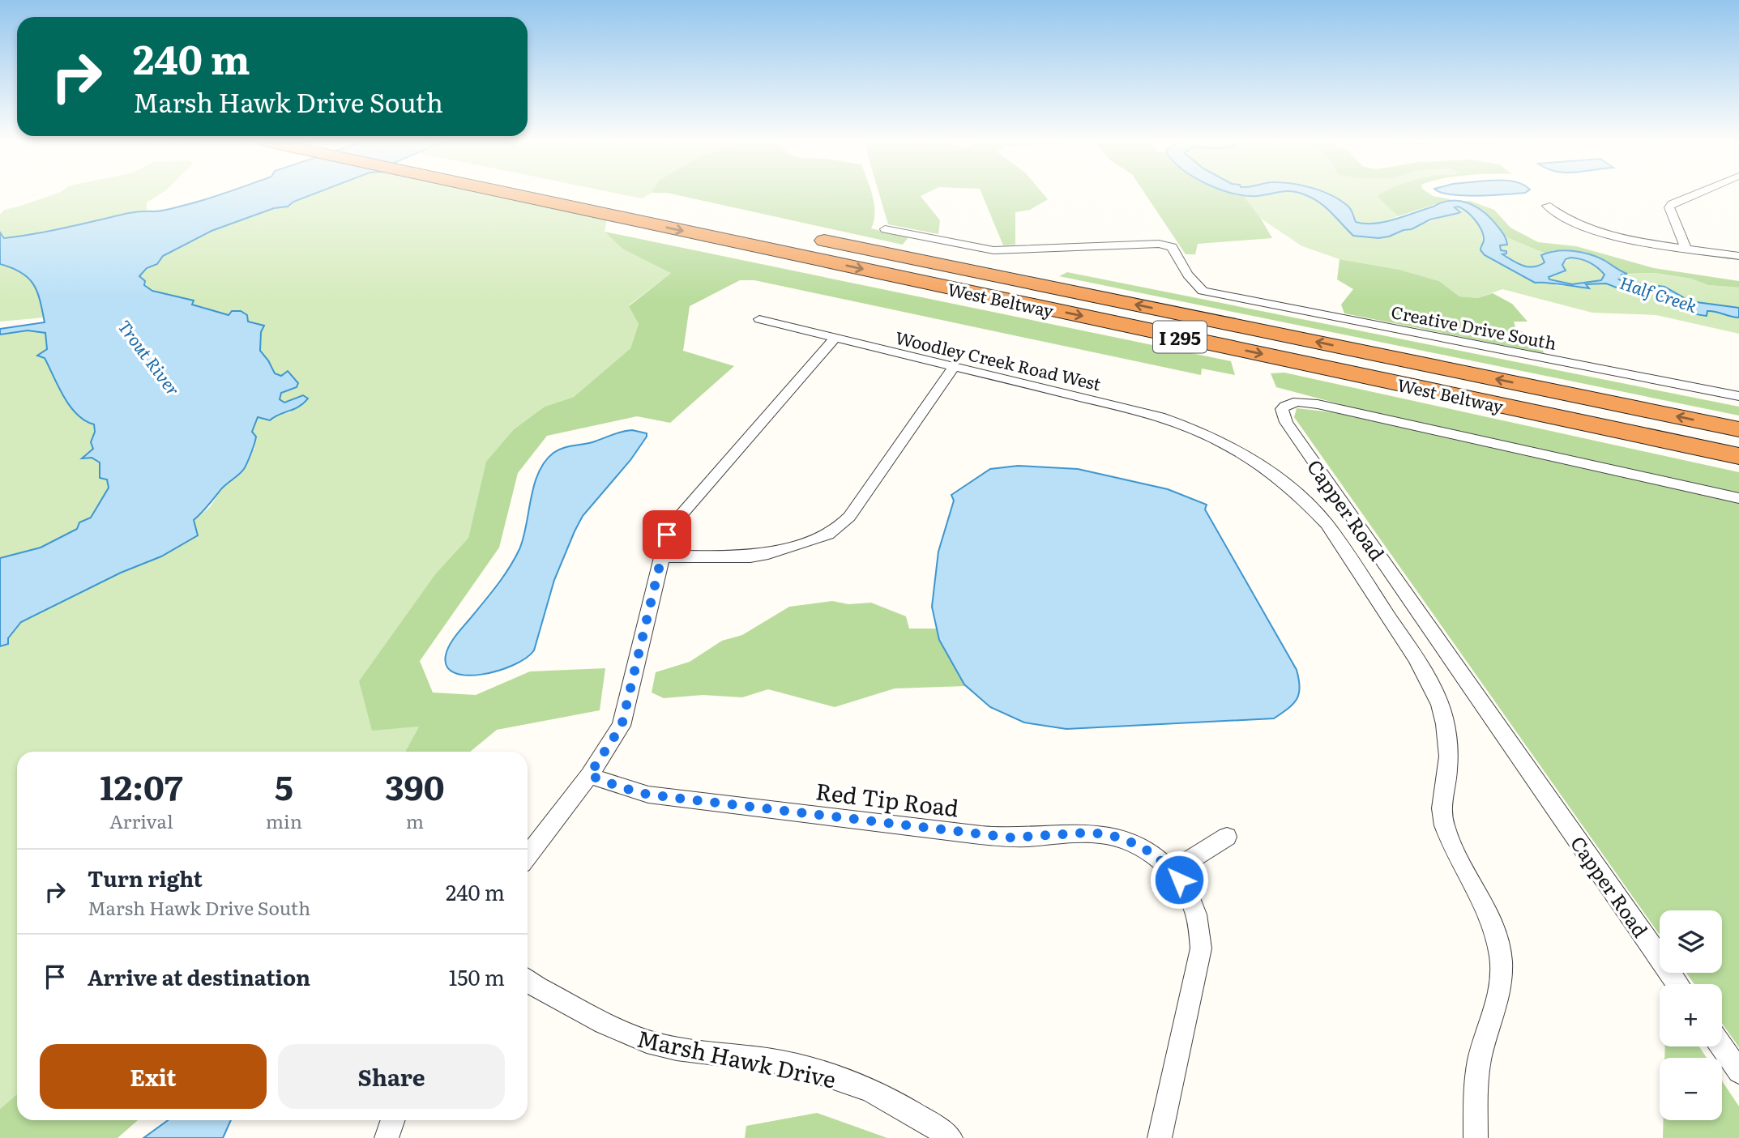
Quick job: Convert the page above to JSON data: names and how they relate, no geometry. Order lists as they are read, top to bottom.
{
  "streets": {
    "highway": ["West Beltway", "I 295"],
    "street": [
      "Creative Drive South",
      "Woodley Creek Road West",
      "Capper Road",
      "Red Tip Road",
      "Marsh Hawk Drive"
    ]
  },
  "water": ["Half Creek", "Trout River"],
  "page": {
    "turn": ["240 m", "Marsh Hawk Drive South"],
    "eta": [
      "12:07",
      "Arrival",
      "5",
      "min",
      "390",
      "m"
    ],
    "list": [
      {
        "name": "Turn right",
        "note": "Marsh Hawk Drive South",
        "value": "240 m"
      },
      {
        "name": "Arrive at destination",
        "value": "150 m"
      }
    ],
    "map_buttons": ["+", "−"],
    "buttons": ["Exit", "Share"]
  }
}
